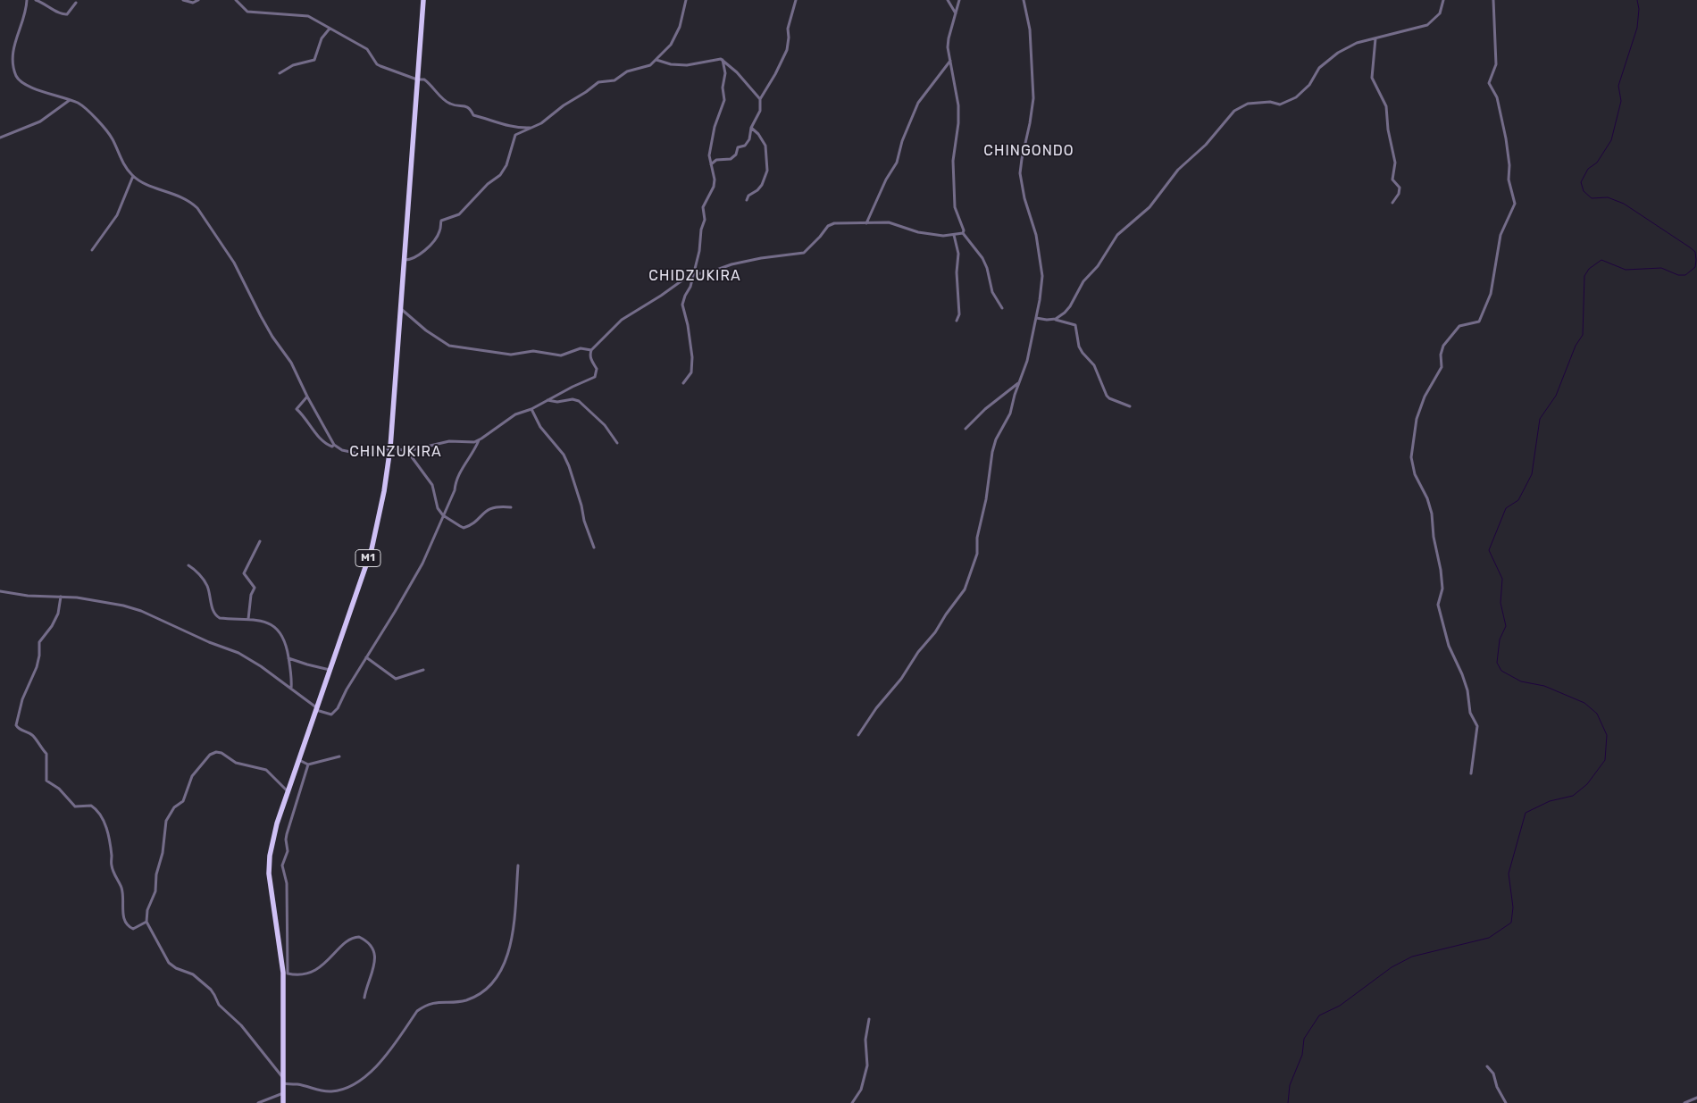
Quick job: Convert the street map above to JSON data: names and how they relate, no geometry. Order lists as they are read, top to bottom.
{
  "streets": {
    "highway": ["M1"]
  },
  "districts": ["CHINGONDO", "CHIDZUKIRA", "CHINZUKIRA"]
}
